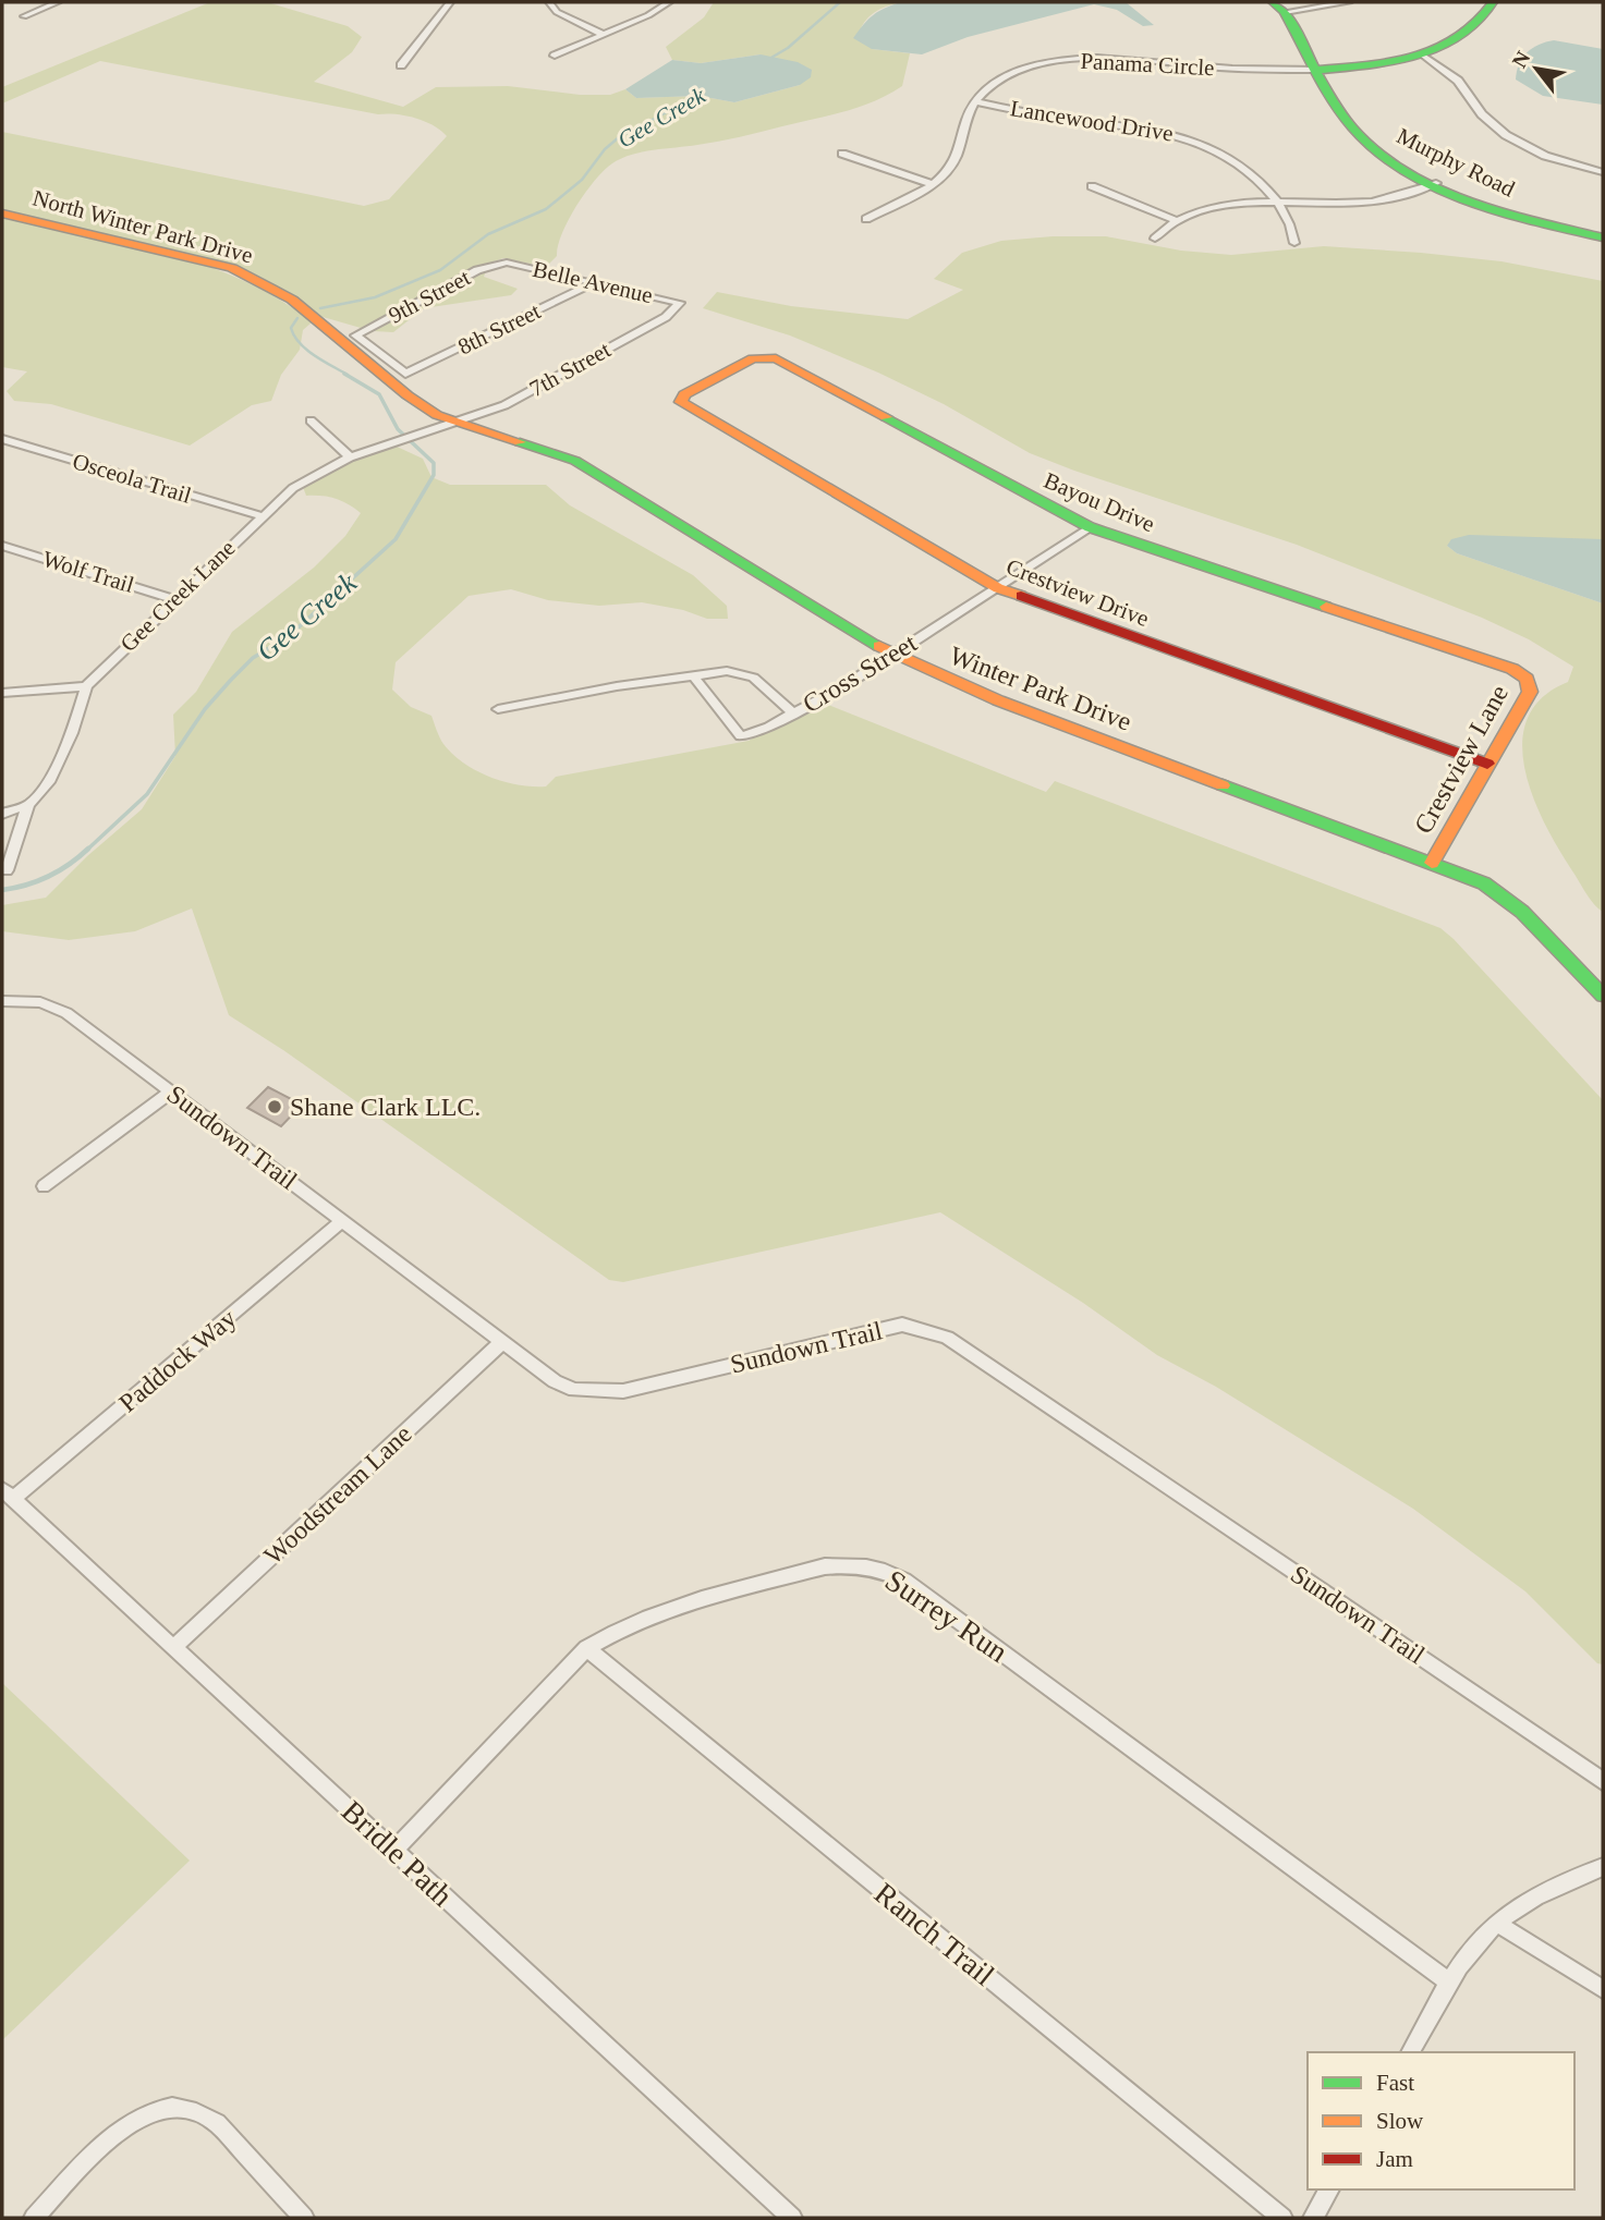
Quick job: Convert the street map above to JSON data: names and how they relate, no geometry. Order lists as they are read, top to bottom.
{
  "streets": {
    "street": [
      "Panama Circle",
      "Lancewood Drive",
      "Murphy Road",
      "North Winter Park Drive",
      "Belle Avenue",
      "9th Street",
      "8th Street",
      "7th Street",
      "Osceola Trail",
      "Bayou Drive",
      "Wolf Trail",
      "Crestview Drive",
      "Gee Creek Lane",
      "Cross Street",
      "Winter Park Drive",
      "Crestview Lane",
      "Sundown Trail",
      "Paddock Way",
      "Woodstream Lane",
      "Surrey Run",
      "Bridle Path",
      "Ranch Trail"
    ]
  },
  "crossings": [
    ["Panama Circle", "Lancewood Drive"],
    ["Panama Circle", "Murphy Road"],
    ["North Winter Park Drive", "7th Street"],
    ["North Winter Park Drive", "Gee Creek Lane"],
    ["North Winter Park Drive", "Winter Park Drive"],
    ["Belle Avenue", "9th Street"],
    ["Belle Avenue", "8th Street"],
    ["Belle Avenue", "7th Street"],
    ["9th Street", "8th Street"],
    ["7th Street", "Gee Creek Lane"],
    ["7th Street", "Winter Park Drive"],
    ["Osceola Trail", "Gee Creek Lane"],
    ["Bayou Drive", "Crestview Drive"],
    ["Bayou Drive", "Cross Street"],
    ["Bayou Drive", "Crestview Lane"],
    ["Wolf Trail", "Gee Creek Lane"],
    ["Crestview Drive", "Cross Street"],
    ["Crestview Drive", "Crestview Lane"],
    ["Gee Creek Lane", "Winter Park Drive"],
    ["Cross Street", "Winter Park Drive"],
    ["Winter Park Drive", "Crestview Lane"],
    ["Sundown Trail", "Paddock Way"],
    ["Sundown Trail", "Woodstream Lane"],
    ["Paddock Way", "Bridle Path"],
    ["Woodstream Lane", "Bridle Path"],
    ["Surrey Run", "Bridle Path"],
    ["Surrey Run", "Ranch Trail"]
  ],
  "water": ["Gee Creek"],
  "places": ["Shane Clark LLC."],
  "legend": ["Fast", "Slow", "Jam"],
  "north": "top left"
}
